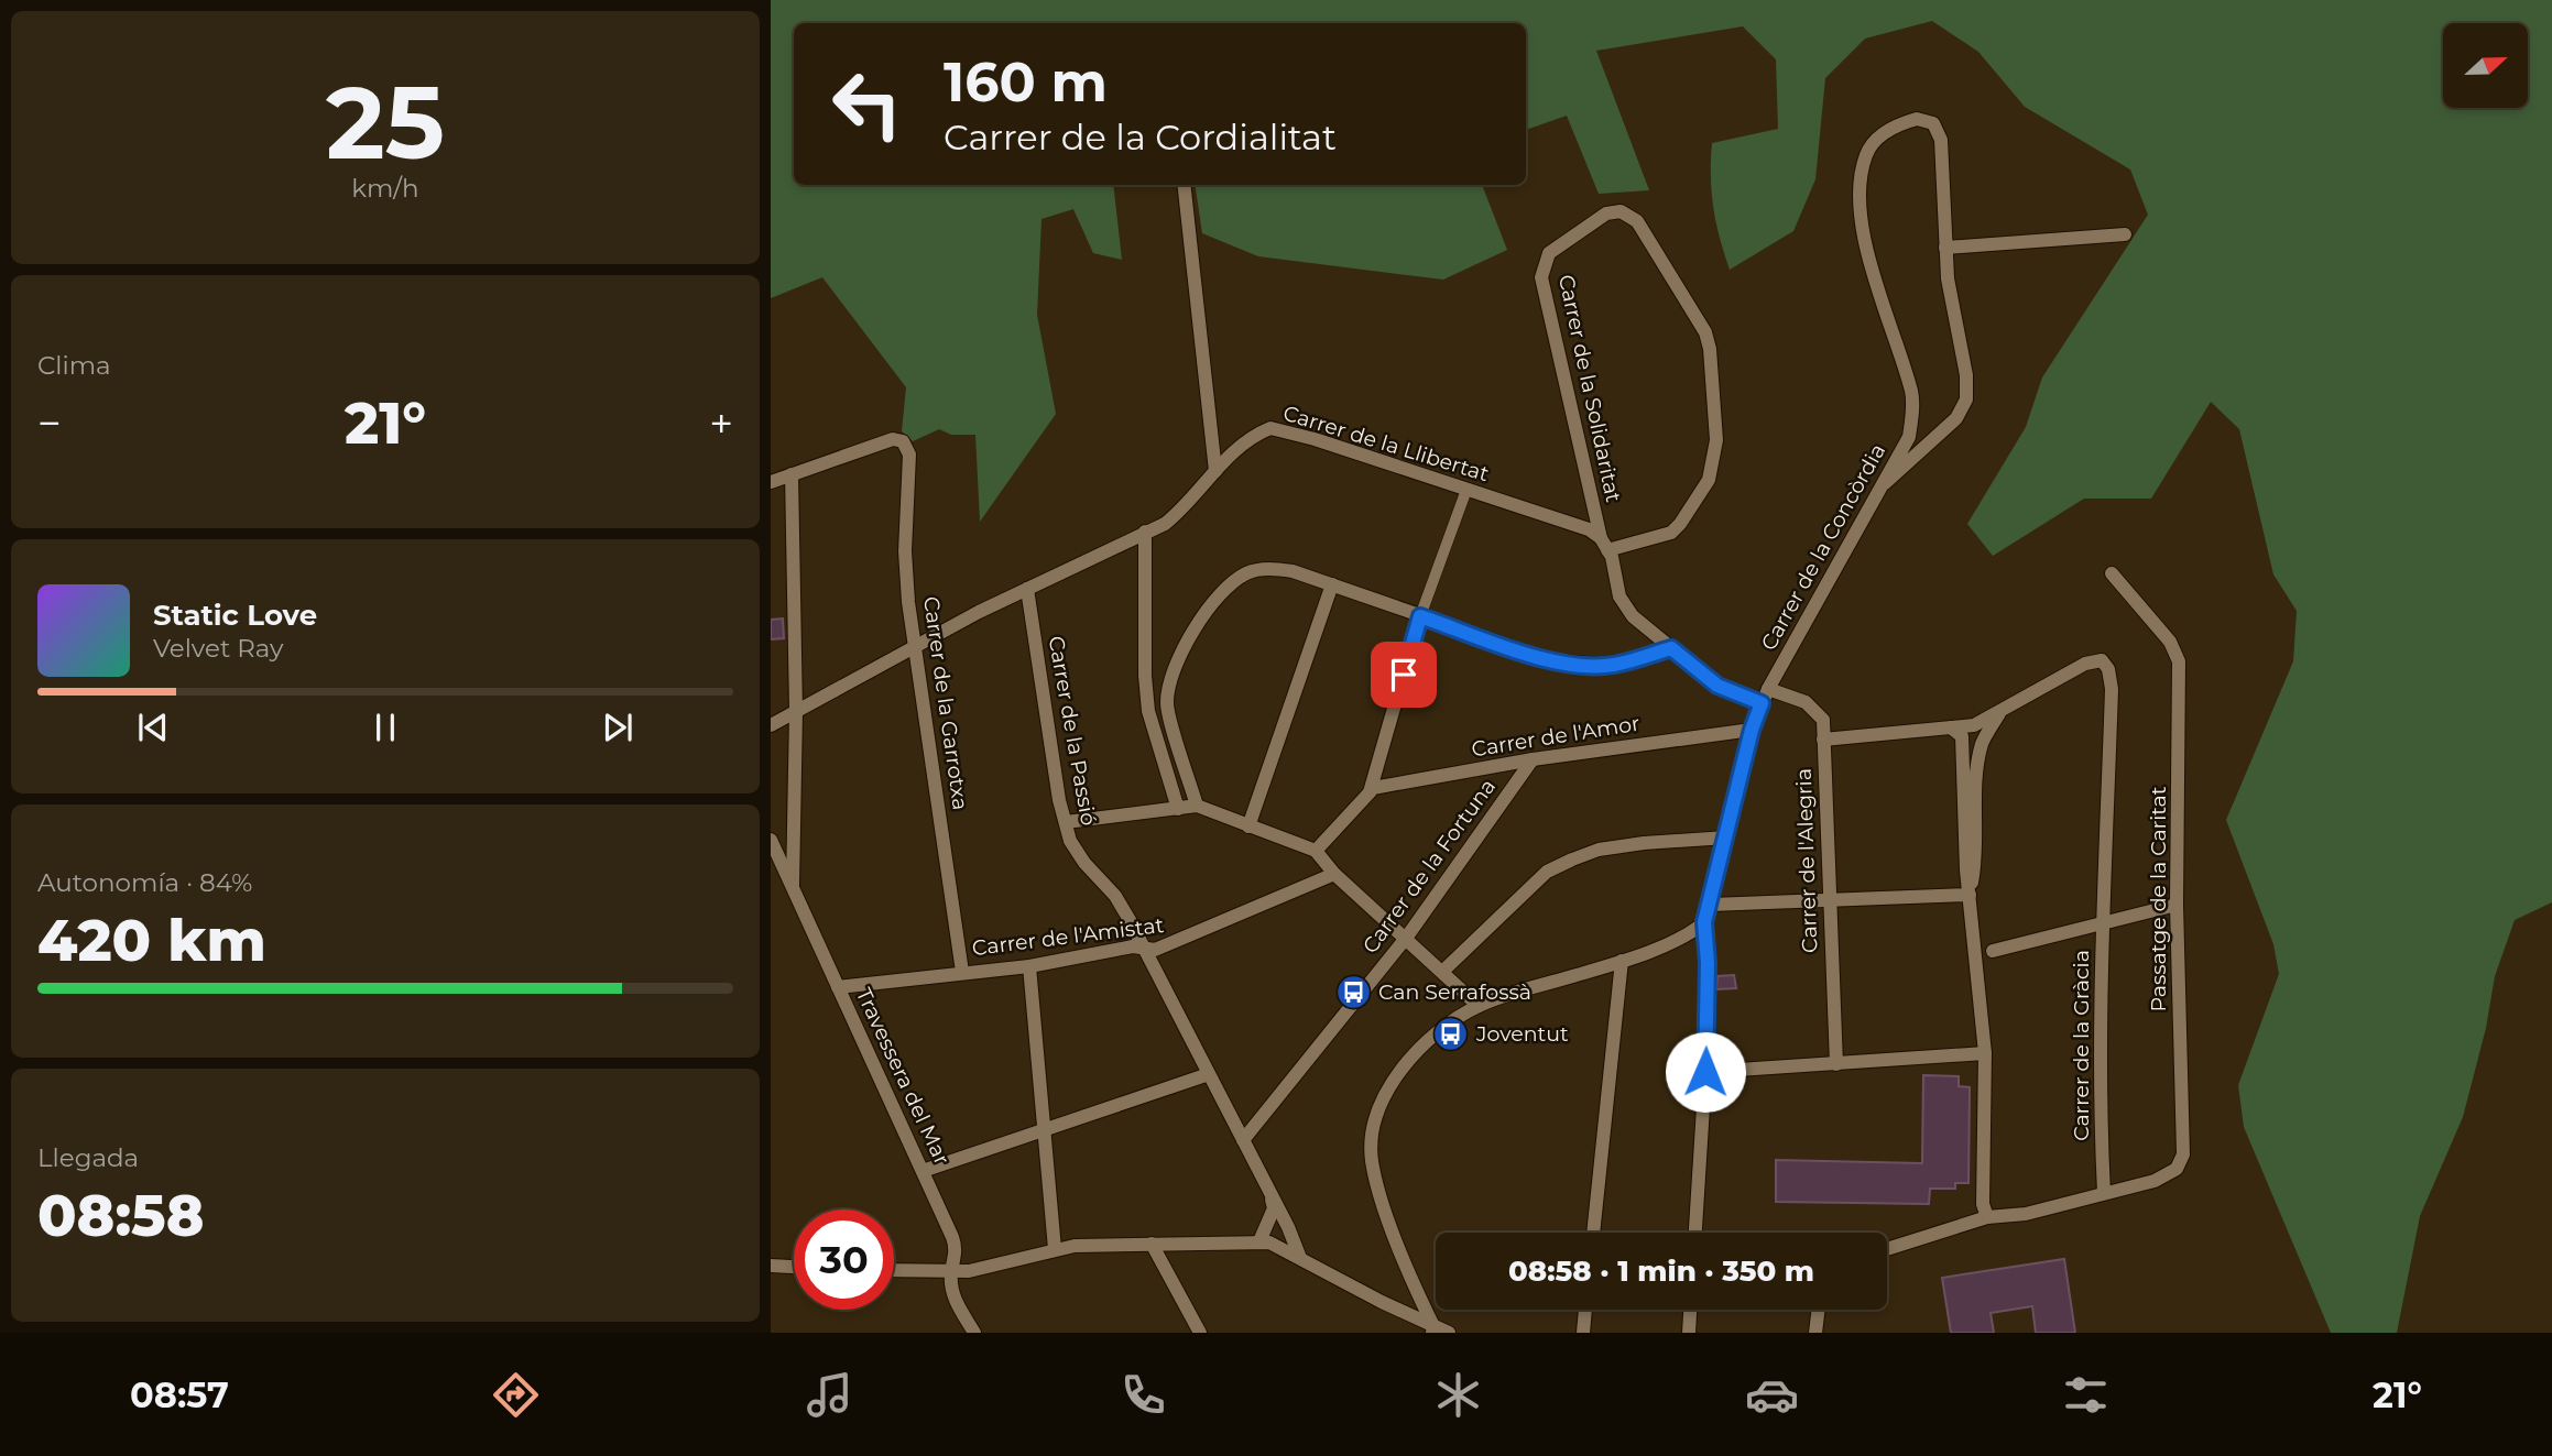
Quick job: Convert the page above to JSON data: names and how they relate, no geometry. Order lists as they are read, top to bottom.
{
  "streets": {
    "street": [
      "Carrer de la Solidaritat",
      "Carrer de la Llibertat",
      "Carrer de la Concòrdia",
      "Carrer de la Garrotxa",
      "Carrer de la Passió",
      "Carrer de l'Amor",
      "Carrer de l'Alegria",
      "Carrer de la Fortuna",
      "Passatge de la Caritat",
      "Carrer de l'Amistat",
      "Carrer de la Gràcia",
      "Travessera del Mar"
    ]
  },
  "crossings": [
    ["Carrer de la Solidaritat", "Carrer de la Llibertat"],
    ["Carrer de la Llibertat", "Carrer de la Garrotxa"],
    ["Carrer de la Llibertat", "Carrer de la Passió"],
    ["Carrer de la Concòrdia", "Carrer de l'Amor"],
    ["Carrer de la Concòrdia", "Carrer de l'Alegria"],
    ["Carrer de la Garrotxa", "Carrer de l'Amistat"],
    ["Carrer de la Passió", "Carrer de la Fortuna"],
    ["Carrer de la Passió", "Carrer de l'Amistat"],
    ["Carrer de l'Amor", "Carrer de la Fortuna"],
    ["Passatge de la Caritat", "Carrer de la Gràcia"],
    ["Carrer de l'Amistat", "Travessera del Mar"]
  ],
  "places": {
    "bus stop": ["Can Serrafossà", "Joventut"]
  },
  "north": "right",
  "page": {
    "tile": [
      ["25", "km/h"],
      "Clima",
      ["Autonomía · 84%", "420 km"],
      ["Llegada", "08:58"]
    ],
    "turn": ["160 m", "Carrer de la Cordialitat"],
    "heat": ["−", "21°", "+"],
    "song": ["Static Love", "Velvet Ray"],
    "limit": "30",
    "trip": "08:58 · 1 min · 350 m",
    "tabs": ["08:57", "21°"]
  }
}
